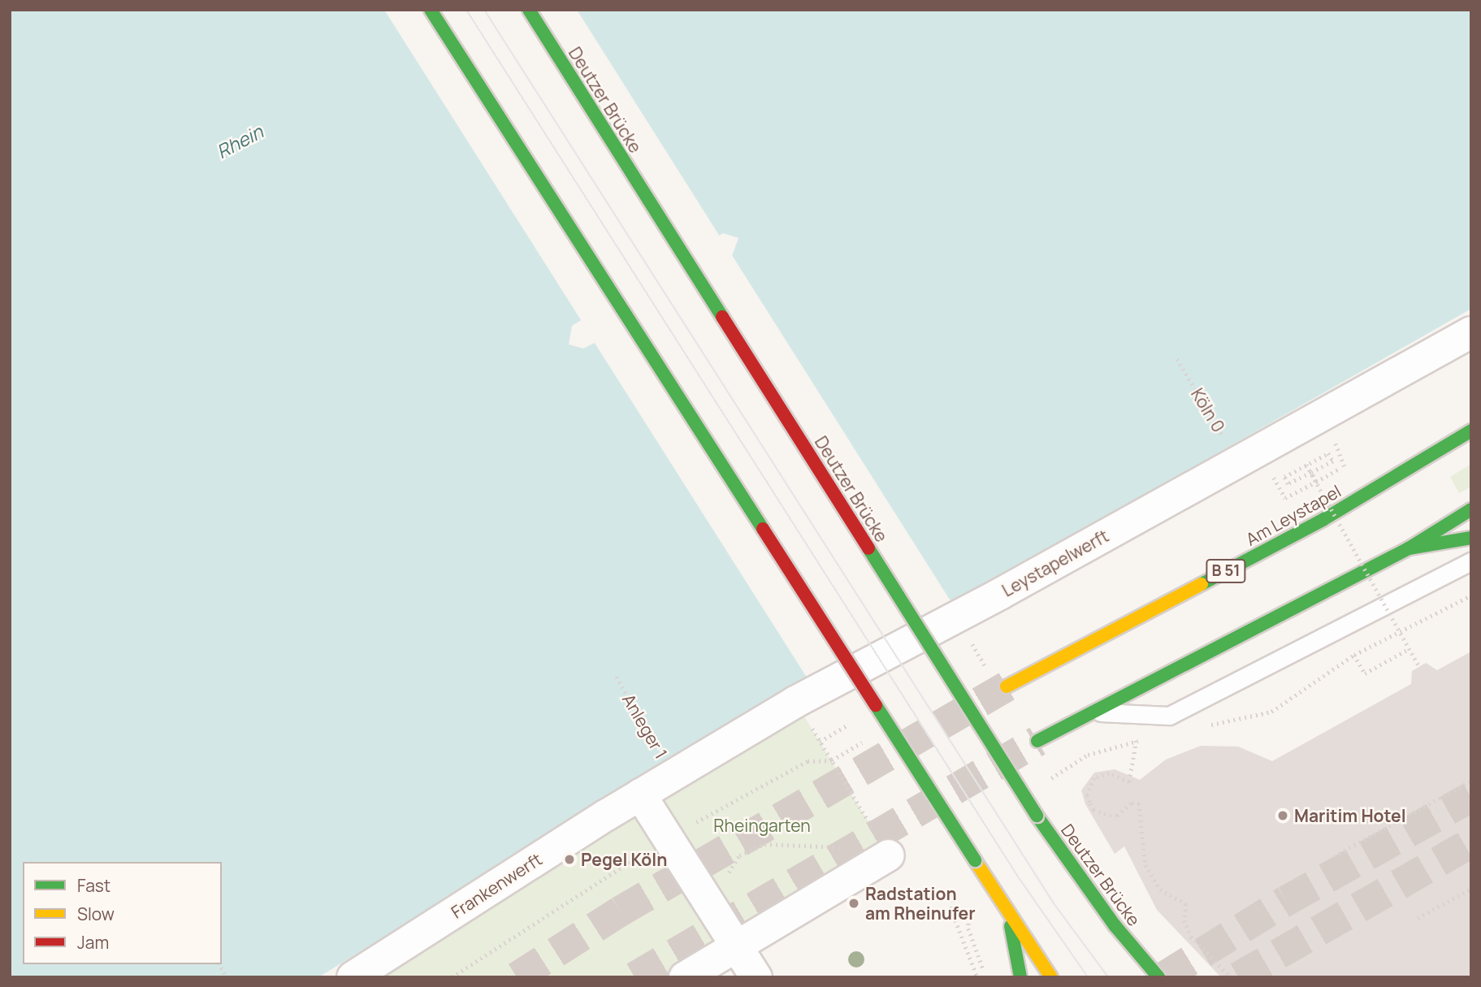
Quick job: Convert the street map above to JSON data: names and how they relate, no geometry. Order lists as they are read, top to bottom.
{
  "streets": {
    "main road": ["Deutzer Brücke", "Am Leystapel", "B 51"],
    "street": ["Leystapelwerft", "Frankenwerft"],
    "path": ["Köln 0", "Anleger 1"]
  },
  "crossings": [
    ["Köln 0", "Leystapelwerft"],
    ["Leystapelwerft", "Anleger 1"],
    ["Leystapelwerft", "Frankenwerft"]
  ],
  "water": ["Rhein"],
  "parks": ["Rheingarten"],
  "places": ["Maritim Hotel", "Pegel Köln", "Radstation am Rheinufer"],
  "legend": ["Fast", "Slow", "Jam"]
}
